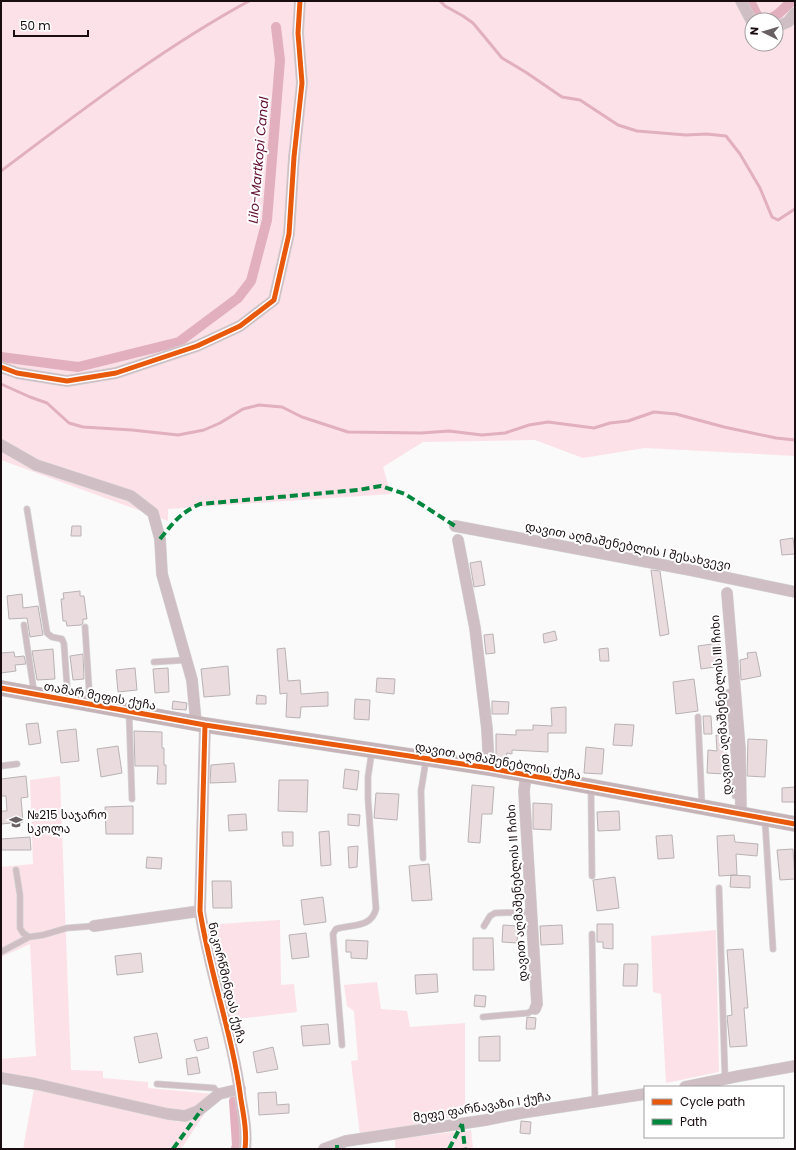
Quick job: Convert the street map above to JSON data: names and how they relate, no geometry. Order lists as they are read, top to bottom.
{
  "streets": {
    "street": [
      "დავით აღმაშენებლის I შესახვევი",
      "თამარ მეფის ქუჩა",
      "დავით აღმაშენებლის III ჩიხი",
      "დავით აღმაშენებლის ქუჩა",
      "დავით აღმაშენებლის II ჩიხი",
      "ნიკორწმინდას ქუჩა",
      "მეფე ფარნავაზი I ქუჩა"
    ]
  },
  "crossings": [
    ["თამარ მეფის ქუჩა", "დავით აღმაშენებლის ქუჩა"],
    ["თამარ მეფის ქუჩა", "ნიკორწმინდას ქუჩა"],
    ["დავით აღმაშენებლის III ჩიხი", "დავით აღმაშენებლის ქუჩა"],
    ["დავით აღმაშენებლის ქუჩა", "დავით აღმაშენებლის II ჩიხი"],
    ["დავით აღმაშენებლის ქუჩა", "ნიკორწმინდას ქუჩა"]
  ],
  "water": ["Lilo-Martkopi Canal"],
  "places": {
    "school or university": ["№215 საჯარო სკოლა"]
  },
  "legend": ["Cycle path", "Path"],
  "scale_bar": "50 m",
  "north": "left"
}
